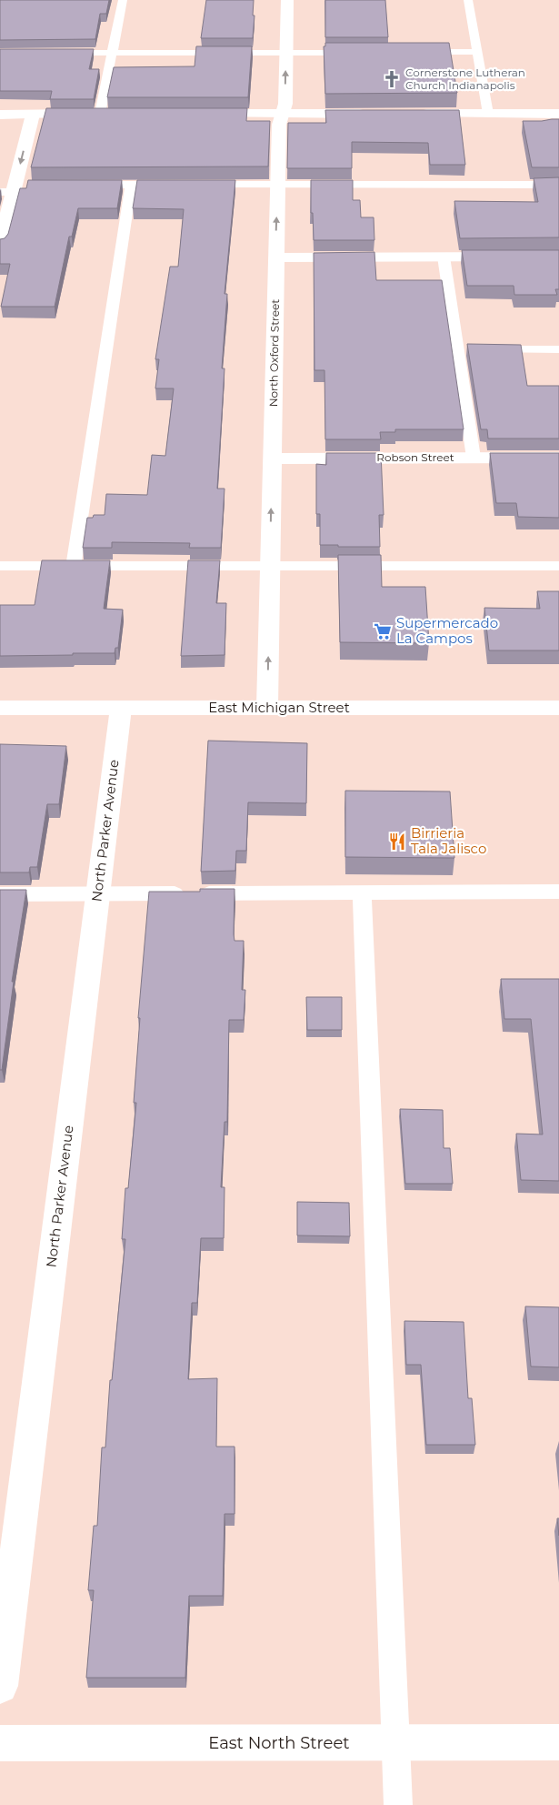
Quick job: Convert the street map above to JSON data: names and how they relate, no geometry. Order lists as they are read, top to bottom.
{
  "streets": {
    "street": [
      "North Oxford Street",
      "Robson Street",
      "East Michigan Street",
      "North Parker Avenue",
      "East North Street"
    ]
  },
  "crossings": [
    ["North Oxford Street", "Robson Street"],
    ["North Oxford Street", "East Michigan Street"],
    ["East Michigan Street", "North Parker Avenue"]
  ],
  "one_way": ["North Oxford Street"],
  "places": {
    "church": ["Cornerstone Lutheran Church Indianapolis"],
    "supermarket": ["Supermercado La Campos"],
    "restaurant": ["Birrieria Tala Jalisco"]
  }
}
